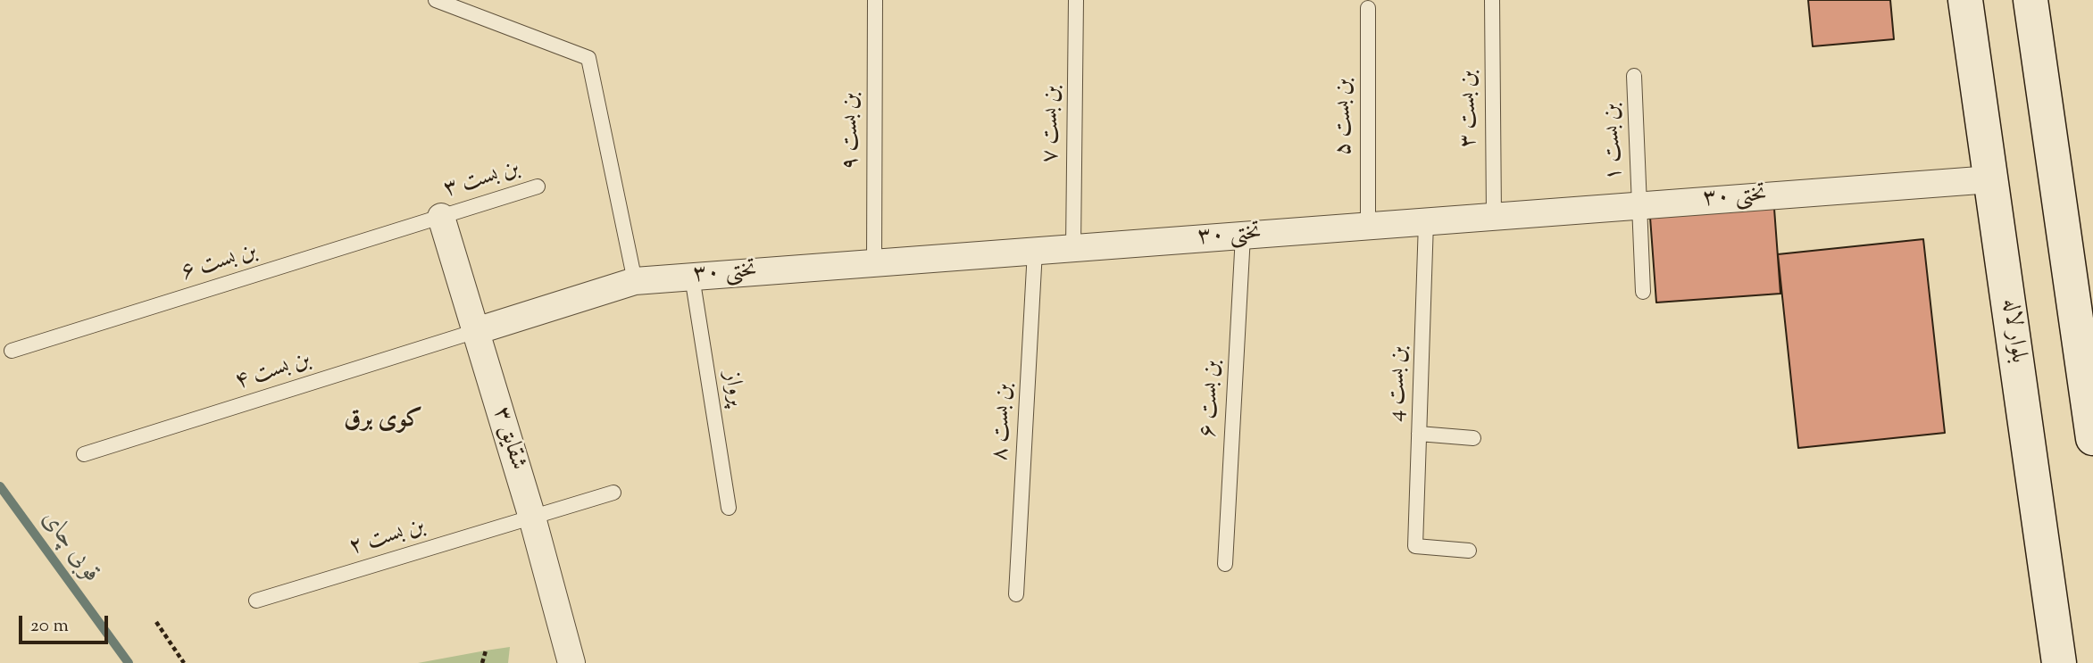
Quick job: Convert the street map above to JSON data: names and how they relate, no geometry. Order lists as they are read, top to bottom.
{
  "streets": {
    "street": ["تختی ۳۰", "بلوار لاله", "شقایق ۳"],
    "lane": [
      "بن بست ۳",
      "بن بست ۵",
      "بن بست ۷",
      "بن بست ۹",
      "بن بست ۱",
      "بن بست ۶",
      "بن بست ۴",
      "بن بست 4",
      "پرواز",
      "بن بست ۸",
      "بن بست ۲"
    ]
  },
  "crossings": [
    ["بن بست ۳", "تختی ۳۰"],
    ["بن بست ۳", "بن بست ۶"],
    ["بن بست ۳", "شقایق ۳"],
    ["بن بست ۵", "تختی ۳۰"],
    ["بن بست ۷", "تختی ۳۰"],
    ["بن بست ۹", "تختی ۳۰"],
    ["بن بست ۱", "تختی ۳۰"],
    ["تختی ۳۰", "بن بست ۶"],
    ["تختی ۳۰", "بلوار لاله"],
    ["تختی ۳۰", "بن بست ۴"],
    ["تختی ۳۰", "بن بست 4"],
    ["تختی ۳۰", "پرواز"],
    ["تختی ۳۰", "بن بست ۸"],
    ["تختی ۳۰", "شقایق ۳"],
    ["بن بست ۶", "شقایق ۳"],
    ["بن بست ۴", "شقایق ۳"],
    ["شقایق ۳", "بن بست ۲"]
  ],
  "districts": ["کوی برق"],
  "water": ["قوبی چای"],
  "scale_bar": "20 m"
}
